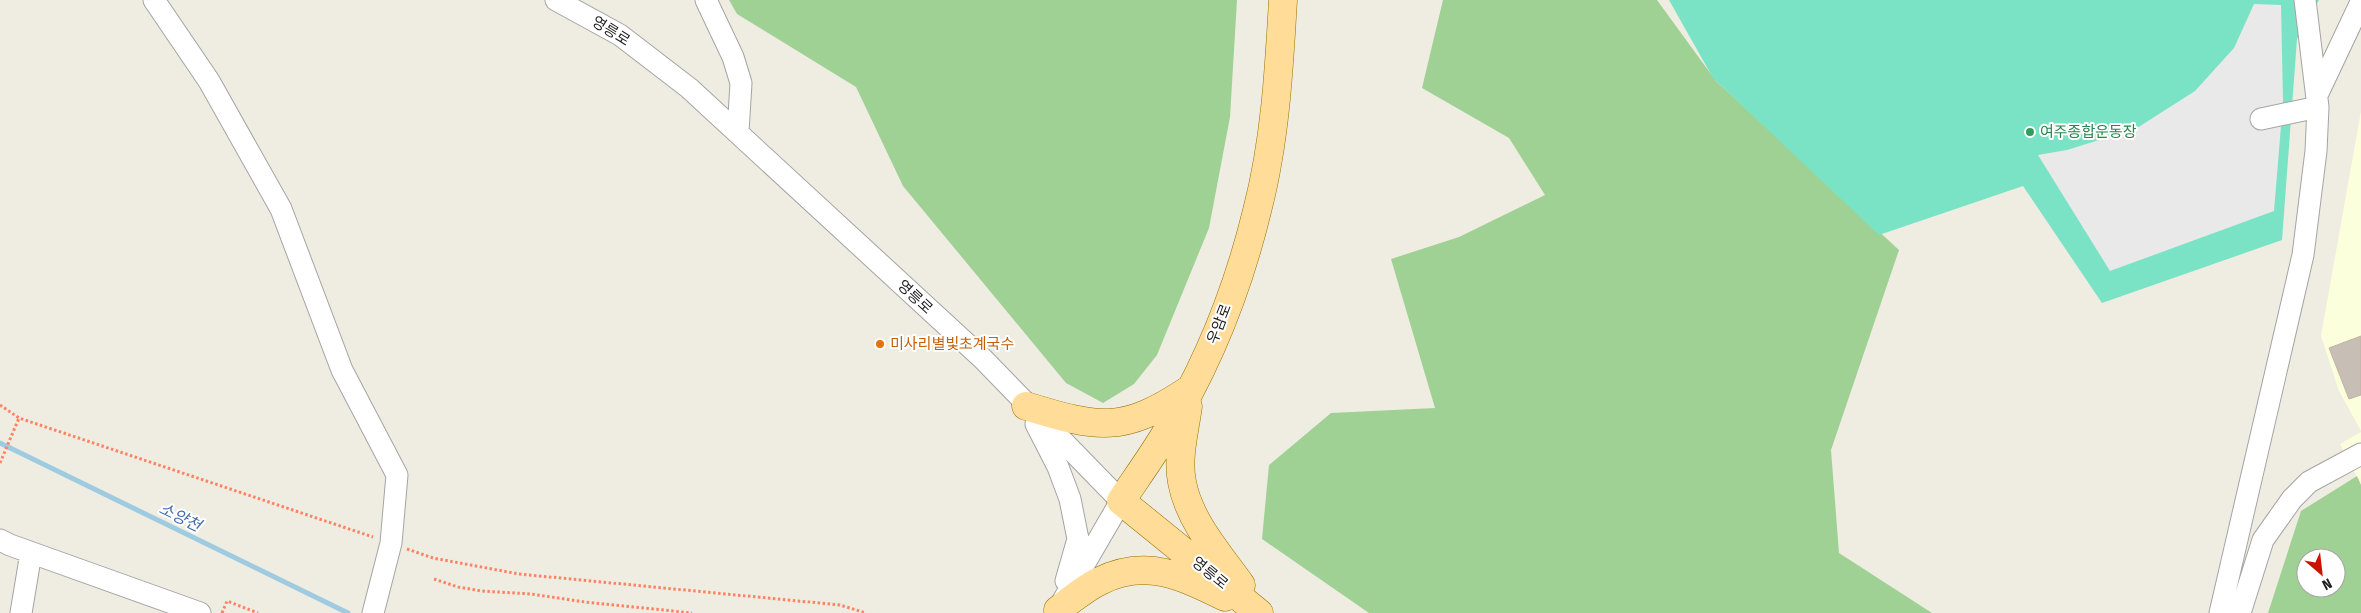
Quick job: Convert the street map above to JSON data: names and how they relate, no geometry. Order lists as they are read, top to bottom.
{
  "streets": {
    "main road": ["영릉로", "우암로"]
  },
  "crossings": [
    ["영릉로", "우암로"]
  ],
  "water": ["소양천"],
  "places": ["여주종합운동장", "미사리별빛초계국수"],
  "north": "bottom right"
}
